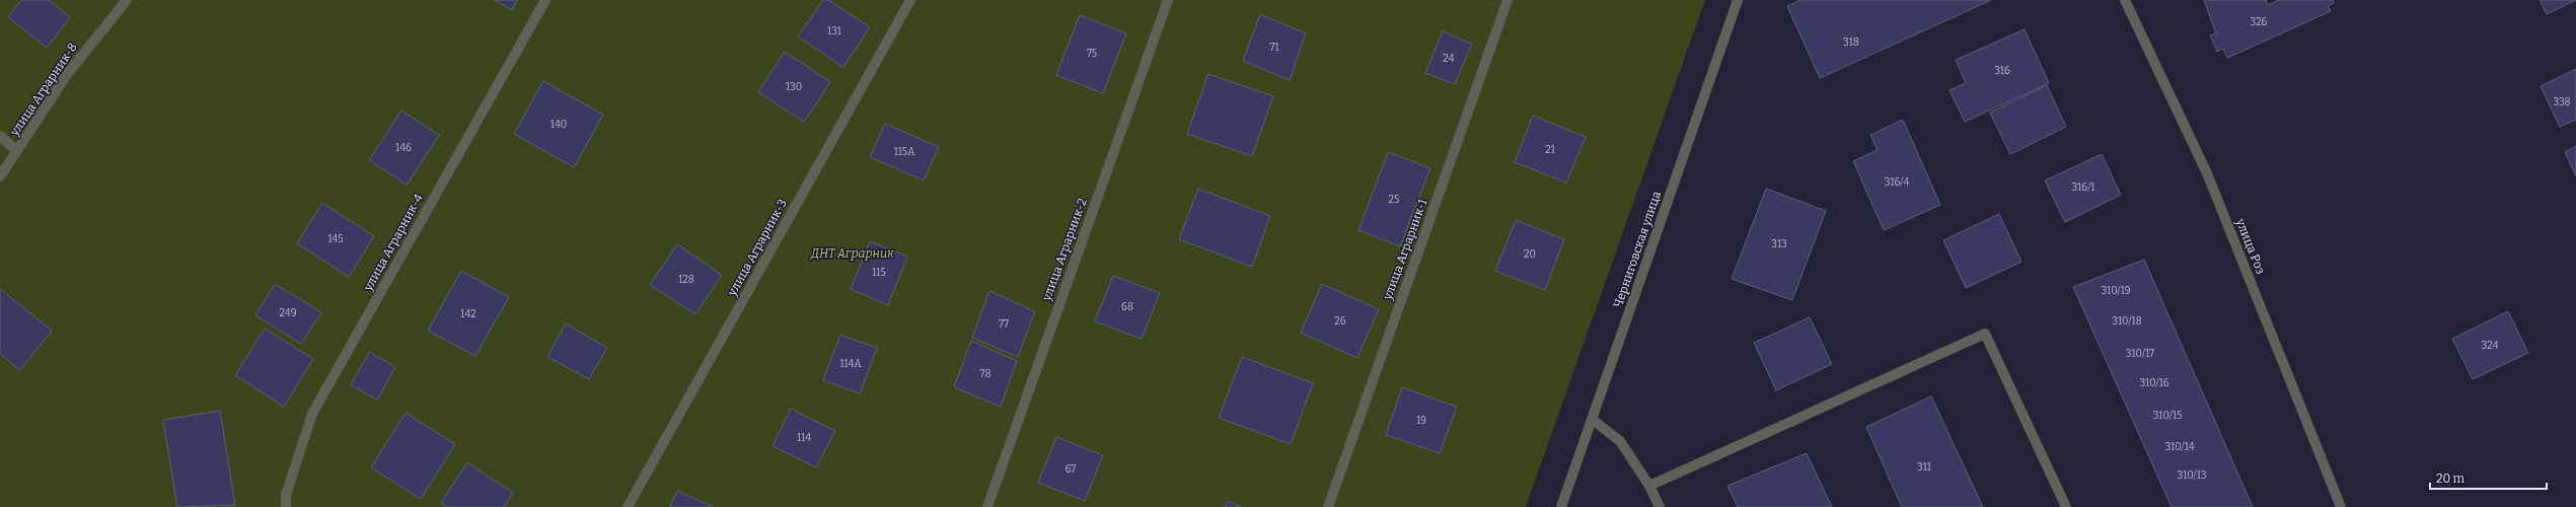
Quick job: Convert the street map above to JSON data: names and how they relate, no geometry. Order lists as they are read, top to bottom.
{
  "streets": {
    "street": [
      "улица Аграрник-8",
      "улица Аграрник-4",
      "улица Роз",
      "улица Аграрник-3",
      "улица Аграрник-2",
      "улица Аграрник-1",
      "Черниговская улица"
    ]
  },
  "parks": ["ДНТ Аграрник"],
  "house_numbers": [
    "326",
    "131",
    "318",
    "71",
    "75",
    "24",
    "316",
    "130",
    "338",
    "140",
    "146",
    "21",
    "115А",
    "316/4",
    "316/1",
    "25",
    "145",
    "313",
    "20",
    "115",
    "128",
    "310/19",
    "68",
    "249",
    "142",
    "26",
    "310/18",
    "77",
    "324",
    "310/17",
    "114А",
    "78",
    "310/16",
    "310/15",
    "19",
    "114",
    "310/14",
    "311",
    "67",
    "310/13"
  ],
  "scale_bar": "20 m"
}
